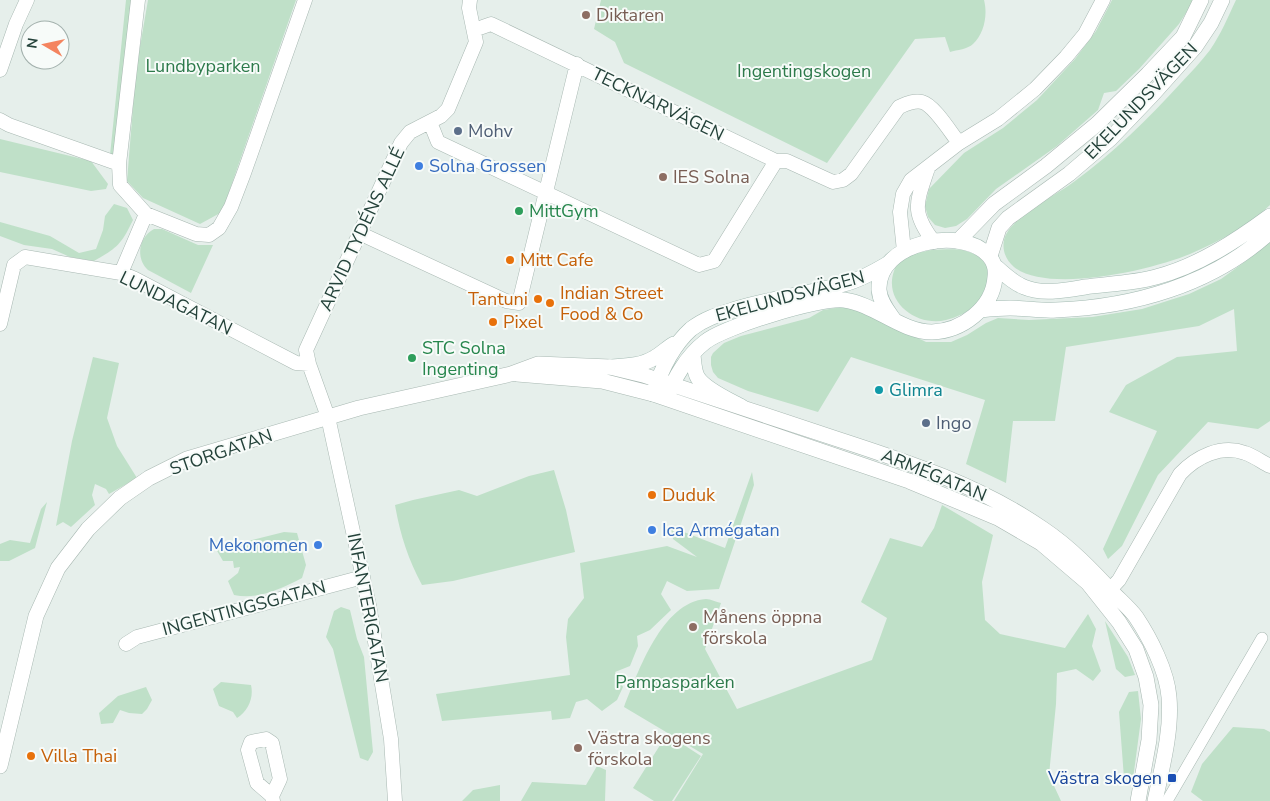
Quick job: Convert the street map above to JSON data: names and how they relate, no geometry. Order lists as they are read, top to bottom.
{
  "streets": {
    "street": [
      "EKELUNDSVÄGEN",
      "TECKNARVÄGEN",
      "ARVID TYDÉNS ALLÉ",
      "LUNDAGATAN",
      "STORGATAN",
      "ARMÉGATAN",
      "INGENTINGSGATAN",
      "INFANTERIGATAN"
    ]
  },
  "crossings": [
    ["EKELUNDSVÄGEN", "ARMÉGATAN"],
    ["TECKNARVÄGEN", "ARVID TYDÉNS ALLÉ"],
    ["ARVID TYDÉNS ALLÉ", "LUNDAGATAN"],
    ["STORGATAN", "ARMÉGATAN"],
    ["STORGATAN", "INFANTERIGATAN"],
    ["ARMÉGATAN", "INFANTERIGATAN"],
    ["INGENTINGSGATAN", "INFANTERIGATAN"]
  ],
  "parks": ["Lundbyparken", "Ingentingskogen", "Pampasparken"],
  "places": {
    "other": [
      "Diktaren",
      "Mohv",
      "Solna Grossen",
      "IES Solna",
      "MittGym",
      "Mitt Cafe",
      "Tantuni",
      "Indian Street Food & Co",
      "Pixel",
      "STC Solna Ingenting",
      "Glimra",
      "Ingo",
      "Duduk",
      "Ica Armégatan",
      "Mekonomen",
      "Månens öppna förskola",
      "Västra skogens förskola",
      "Villa Thai"
    ],
    "transit": ["Västra skogen"]
  },
  "north": "left"
}
